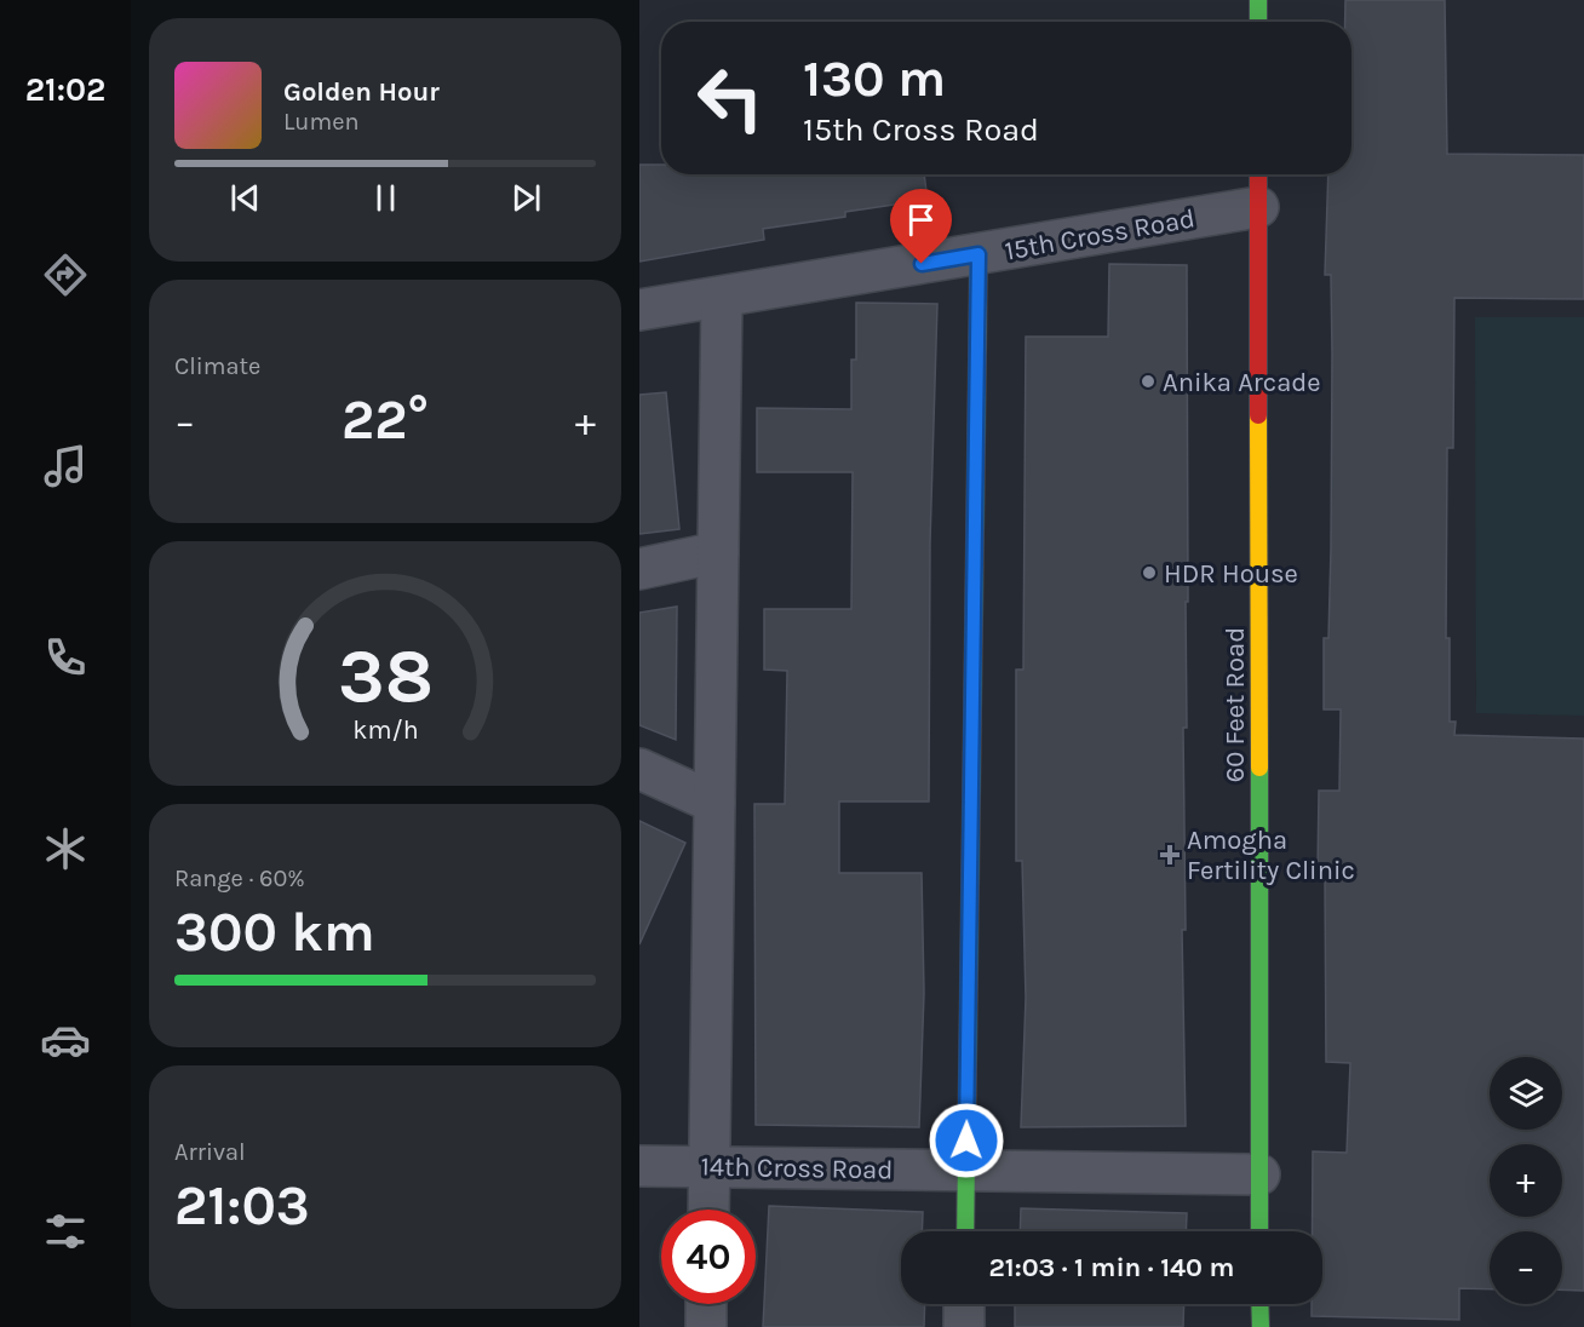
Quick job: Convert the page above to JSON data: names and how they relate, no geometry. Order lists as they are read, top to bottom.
{
  "streets": {
    "street": ["15th Cross Road", "60 Feet Road", "14th Cross Road"]
  },
  "crossings": [
    ["15th Cross Road", "60 Feet Road"],
    ["60 Feet Road", "14th Cross Road"]
  ],
  "places": {
    "other": ["Anika Arcade", "HDR House"],
    "health": ["Amogha Fertility Clinic"]
  },
  "page": {
    "tabs": "21:02",
    "turn": ["130 m", "15th Cross Road"],
    "song": ["Golden Hour", "Lumen"],
    "tile": [
      "Climate",
      ["Range · 60%", "300 km"],
      ["Arrival", "21:03"]
    ],
    "heat": ["−", "22°", "+"],
    "map_buttons": ["+", "−"],
    "limit": "40",
    "trip": "21:03 · 1 min · 140 m",
    "gauge": ["38", "km/h"]
  }
}
